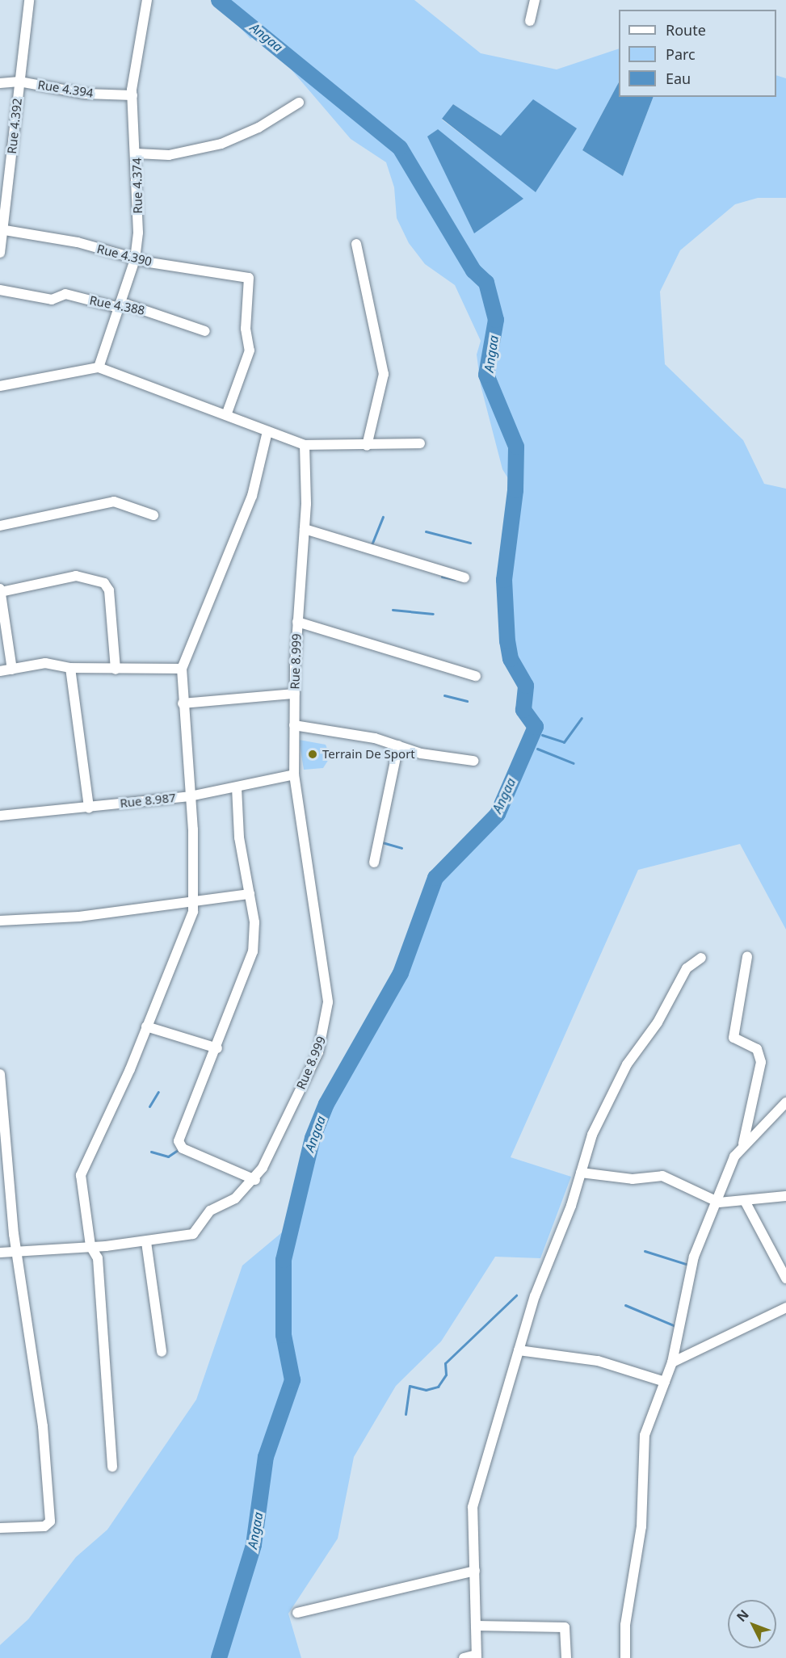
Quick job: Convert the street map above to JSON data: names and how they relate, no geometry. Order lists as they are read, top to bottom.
{
  "streets": {
    "street": [
      "Rue 4.394",
      "Rue 4.392",
      "Rue 4.374",
      "Rue 4.390",
      "Rue 4.388",
      "Rue 8.999",
      "Rue 8.987"
    ]
  },
  "crossings": [
    ["Rue 4.394", "Rue 4.392"],
    ["Rue 4.394", "Rue 4.374"],
    ["Rue 4.392", "Rue 4.390"],
    ["Rue 4.374", "Rue 4.390"],
    ["Rue 4.374", "Rue 4.388"],
    ["Rue 8.999", "Rue 8.987"]
  ],
  "water": ["Angaa"],
  "places": ["Terrain De Sport"],
  "legend": ["Route", "Parc", "Eau"],
  "north": "top left"
}
